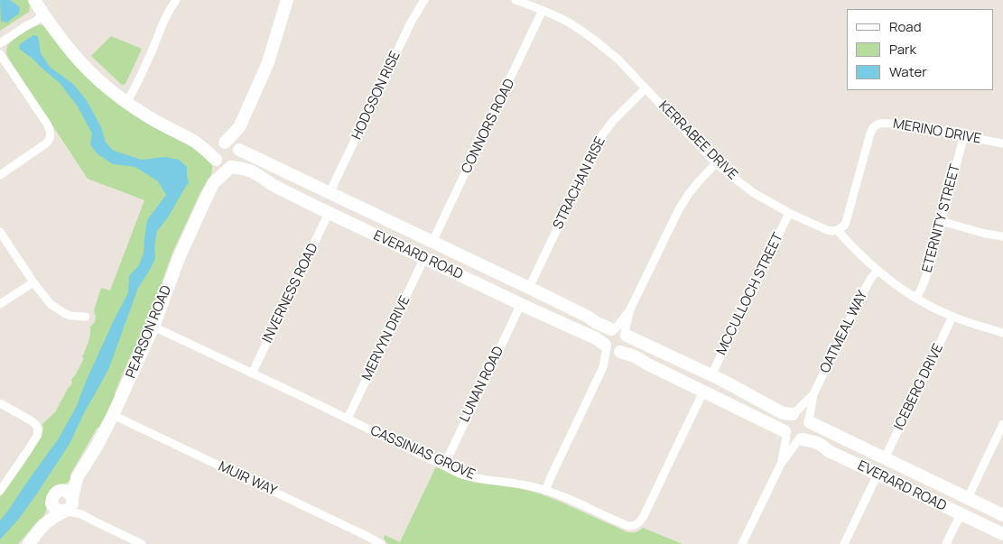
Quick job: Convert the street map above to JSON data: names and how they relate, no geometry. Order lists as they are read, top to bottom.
{
  "streets": {
    "street": [
      "HODGSON RISE",
      "CONNORS ROAD",
      "MERINO DRIVE",
      "KERRABEE DRIVE",
      "STRACHAN RISE",
      "ETERNITY STREET",
      "EVERARD ROAD",
      "INVERNESS ROAD",
      "MCCULLOCH STREET",
      "PEARSON ROAD",
      "OATMEAL WAY",
      "MERVYN DRIVE",
      "LUNAN ROAD",
      "ICEBERG DRIVE",
      "CASSINIAS GROVE",
      "MUIR WAY"
    ]
  },
  "crossings": [
    ["HODGSON RISE", "EVERARD ROAD"],
    ["CONNORS ROAD", "KERRABEE DRIVE"],
    ["CONNORS ROAD", "EVERARD ROAD"],
    ["MERINO DRIVE", "KERRABEE DRIVE"],
    ["MERINO DRIVE", "ETERNITY STREET"],
    ["KERRABEE DRIVE", "STRACHAN RISE"],
    ["KERRABEE DRIVE", "MCCULLOCH STREET"],
    ["STRACHAN RISE", "EVERARD ROAD"],
    ["EVERARD ROAD", "INVERNESS ROAD"],
    ["EVERARD ROAD", "MCCULLOCH STREET"],
    ["EVERARD ROAD", "PEARSON ROAD"],
    ["EVERARD ROAD", "OATMEAL WAY"],
    ["EVERARD ROAD", "MERVYN DRIVE"],
    ["EVERARD ROAD", "LUNAN ROAD"],
    ["EVERARD ROAD", "ICEBERG DRIVE"],
    ["EVERARD ROAD", "CASSINIAS GROVE"],
    ["INVERNESS ROAD", "CASSINIAS GROVE"],
    ["PEARSON ROAD", "CASSINIAS GROVE"],
    ["PEARSON ROAD", "MUIR WAY"],
    ["MERVYN DRIVE", "CASSINIAS GROVE"],
    ["LUNAN ROAD", "CASSINIAS GROVE"]
  ],
  "legend": ["Road", "Park", "Water"]
}
